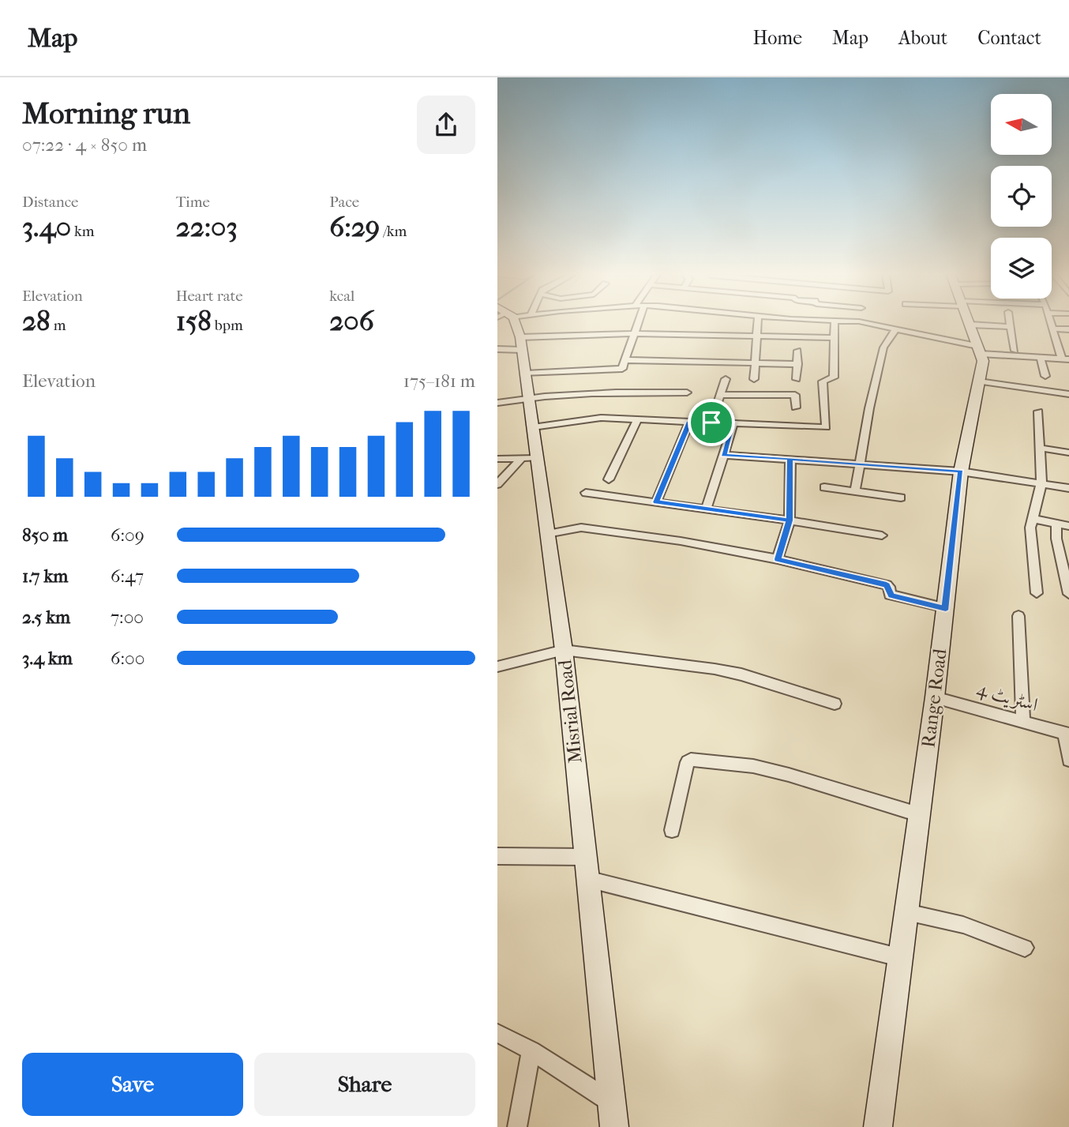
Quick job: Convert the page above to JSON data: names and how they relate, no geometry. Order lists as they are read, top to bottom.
{
  "streets": {
    "main road": ["Range Road", "Misrial Road"],
    "street": ["اسٹریٹ 4"]
  },
  "crossings": [
    ["اسٹریٹ 4", "Range Road"]
  ],
  "north": "left",
  "page": {
    "header": "Map",
    "nav": [
      "Home",
      "Map",
      "About",
      "Contact"
    ],
    "heading": ["Morning run", "07:22 · 4 × 850 m"],
    "stats": [
      ["Distance", "3.40 km"],
      ["Time", "22:03"],
      ["Pace", "6:29 /km"],
      ["Elevation", "28 m"],
      ["Heart rate", "158 bpm"],
      ["kcal", "206"]
    ],
    "chart": ["Elevation", "175–181 m"],
    "list": [
      {
        "name": "850 m",
        "note": "6:09"
      },
      {
        "name": "1.7 km",
        "note": "6:47"
      },
      {
        "name": "2.5 km",
        "note": "7:00"
      },
      {
        "name": "3.4 km",
        "note": "6:00"
      }
    ],
    "buttons": ["Save", "Share"]
  }
}
